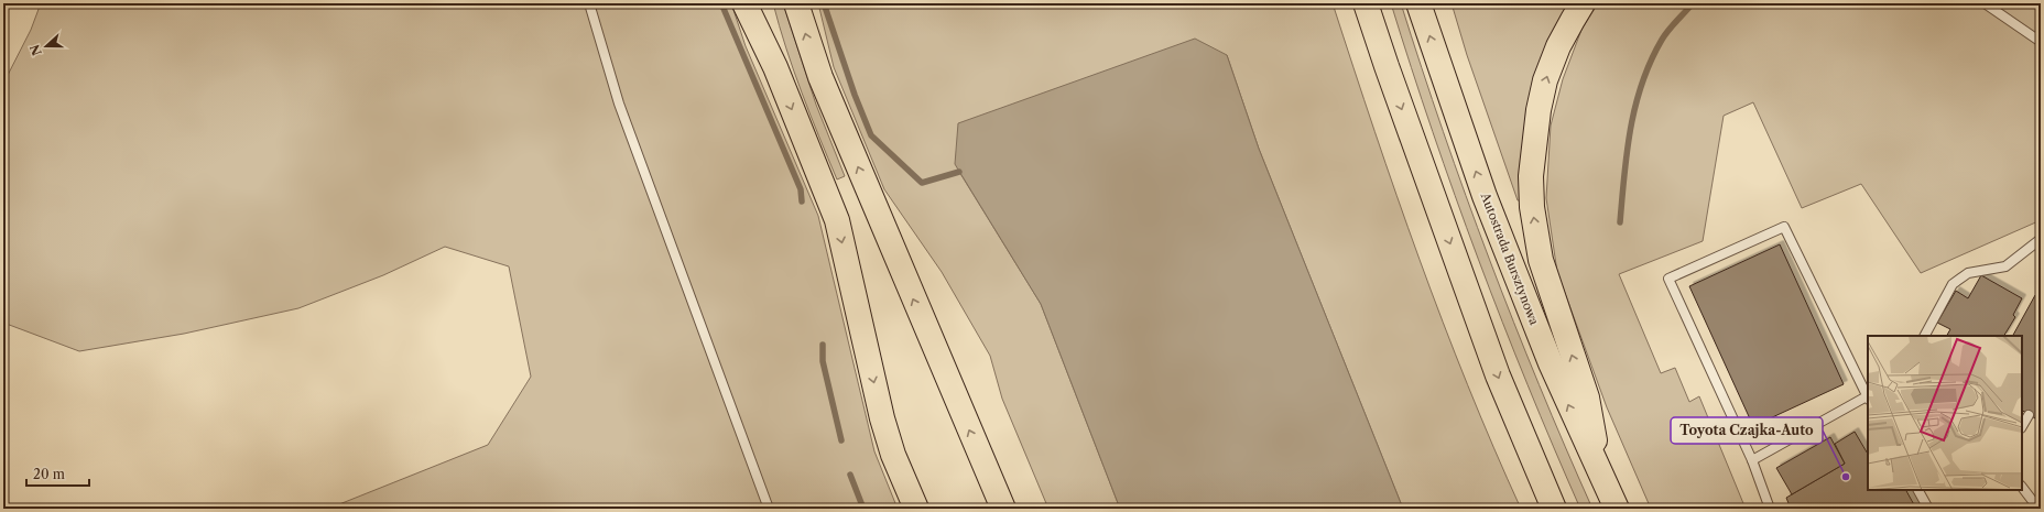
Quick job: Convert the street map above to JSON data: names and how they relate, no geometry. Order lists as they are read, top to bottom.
{
  "streets": {
    "highway": ["Autostrada Bursztynowa"]
  },
  "places": ["Toyota Czajka-Auto"],
  "scale_bar": "20 m",
  "north": "left"
}
